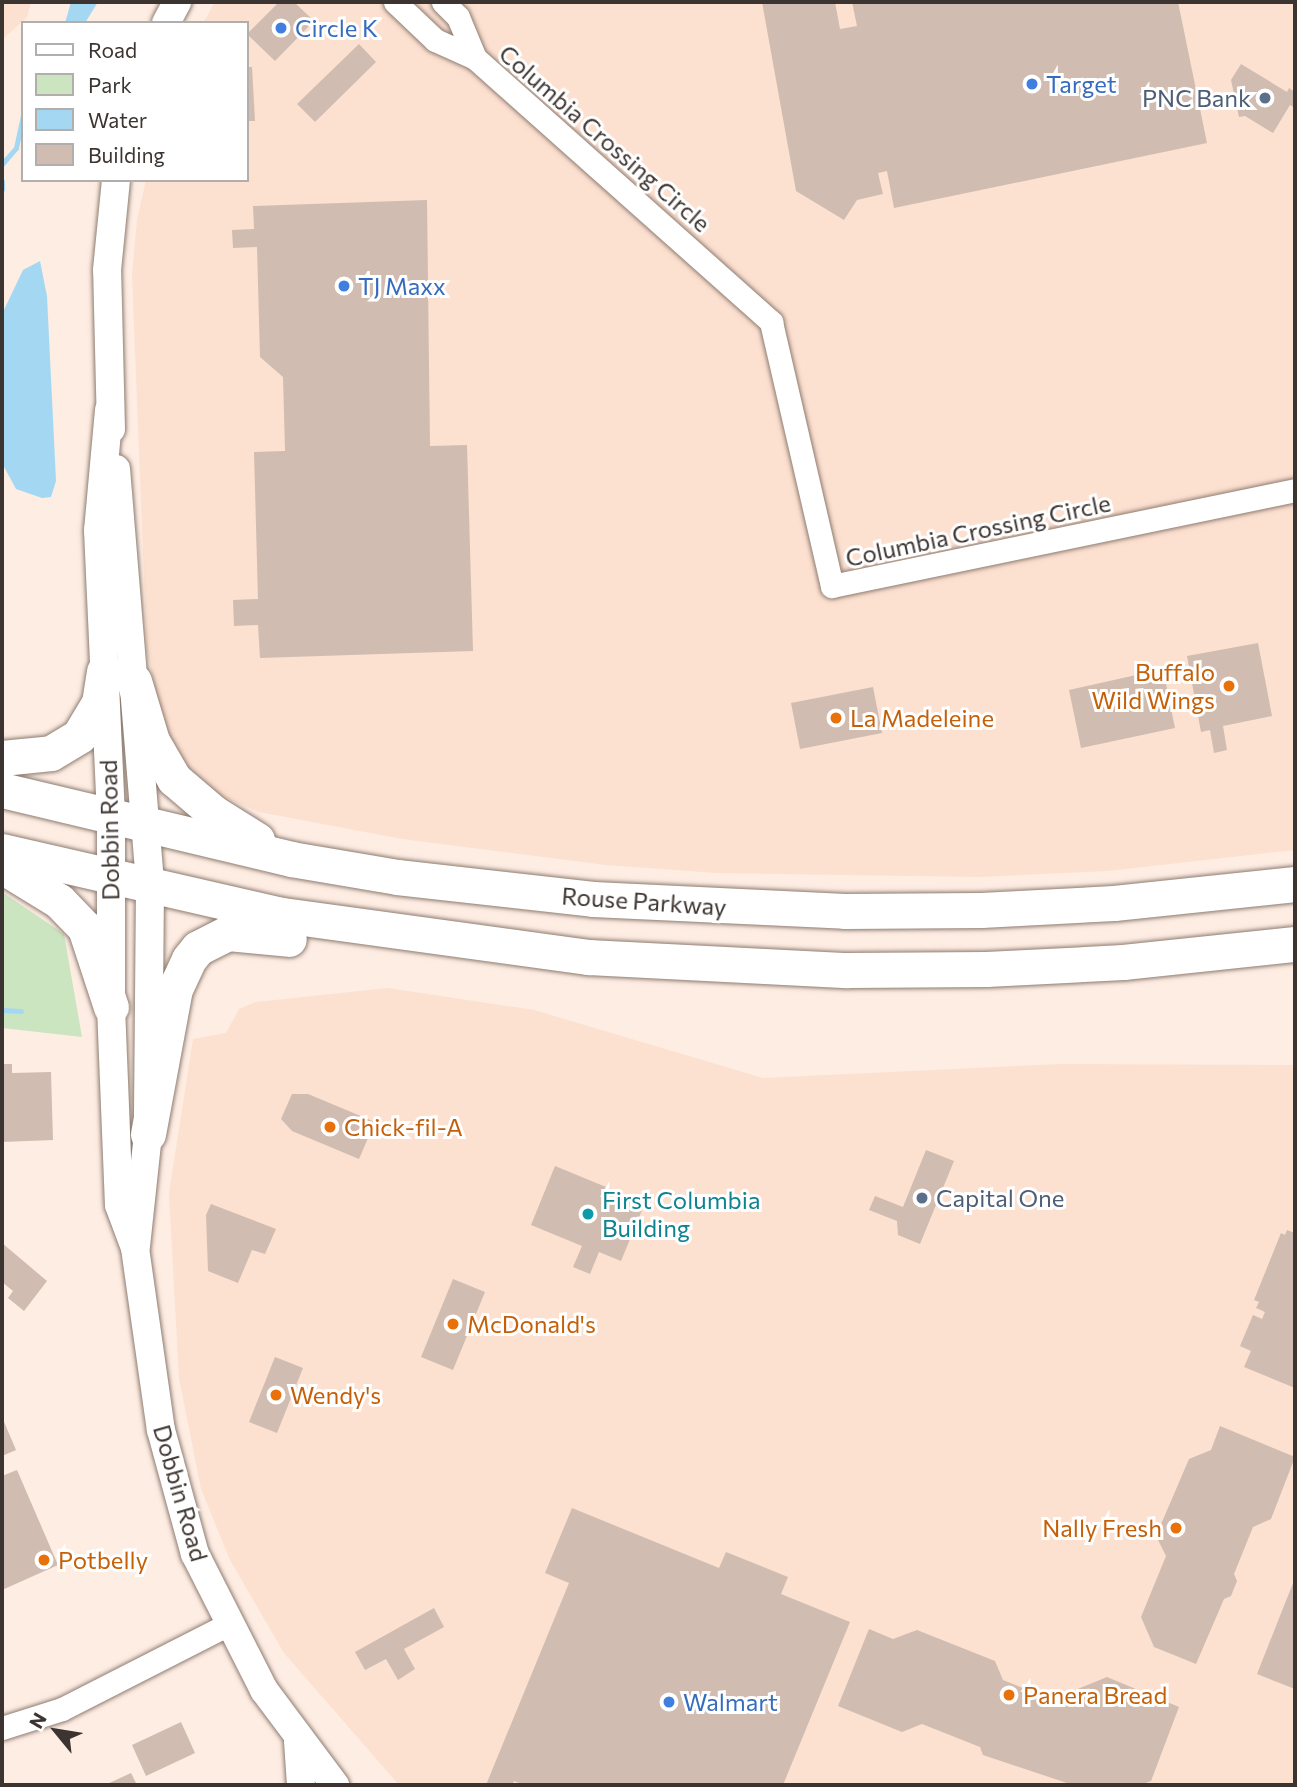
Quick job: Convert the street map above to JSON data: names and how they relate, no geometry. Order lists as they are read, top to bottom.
{
  "streets": {
    "main road": ["Rouse Parkway"],
    "street": ["Columbia Crossing Circle", "Dobbin Road"]
  },
  "crossings": [
    ["Dobbin Road", "Rouse Parkway"]
  ],
  "places": [
    "Circle K",
    "Target",
    "PNC Bank",
    "TJ Maxx",
    "Buffalo Wild Wings",
    "La Madeleine",
    "Chick-fil-A",
    "Capital One",
    "First Columbia Building",
    "McDonald's",
    "Wendy's",
    "Nally Fresh",
    "Potbelly",
    "Panera Bread",
    "Walmart"
  ],
  "legend": [
    "Road",
    "Park",
    "Water",
    "Building"
  ],
  "north": "top left"
}
